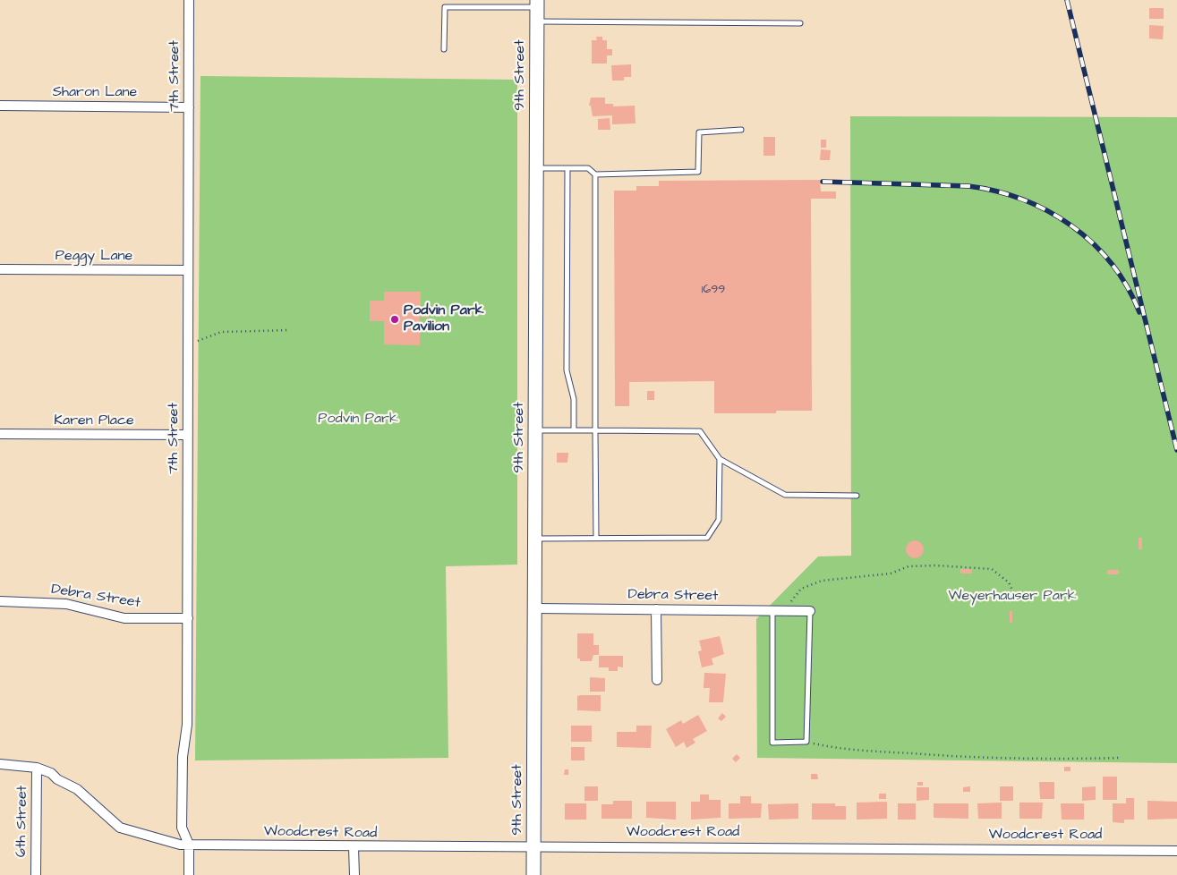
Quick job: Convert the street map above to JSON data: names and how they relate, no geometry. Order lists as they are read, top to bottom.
{
  "streets": {
    "street": [
      "9th Street",
      "7th Street",
      "Sharon Lane",
      "Peggy Lane",
      "Karen Place",
      "Debra Street",
      "6th Street",
      "Woodcrest Road"
    ]
  },
  "crossings": [
    ["9th Street", "Debra Street"],
    ["9th Street", "Woodcrest Road"],
    ["7th Street", "Sharon Lane"],
    ["7th Street", "Peggy Lane"],
    ["7th Street", "Karen Place"],
    ["7th Street", "Debra Street"],
    ["7th Street", "Woodcrest Road"],
    ["6th Street", "Woodcrest Road"]
  ],
  "parks": ["Podvin Park", "Weyerhauser Park"],
  "places": ["Podvin Park Pavilion"],
  "house_numbers": ["1699"]
}
